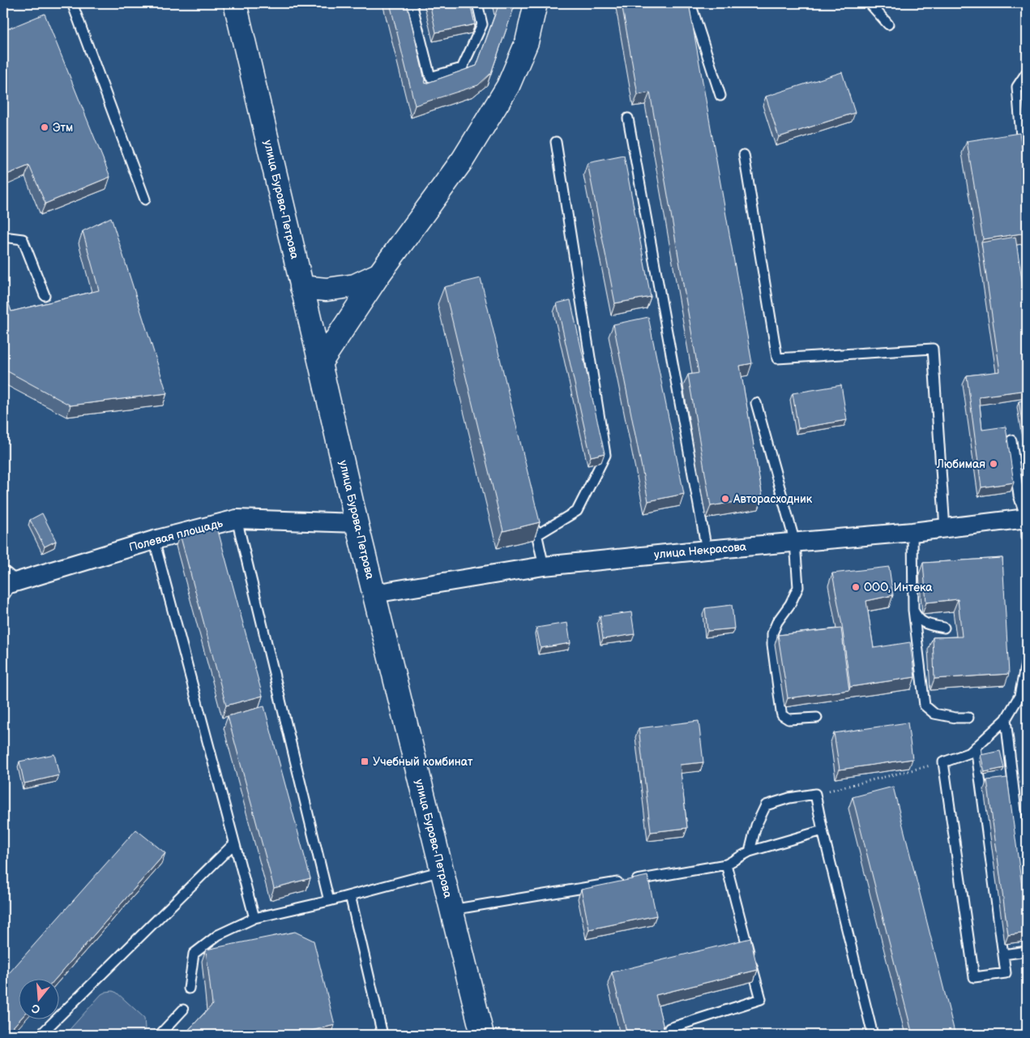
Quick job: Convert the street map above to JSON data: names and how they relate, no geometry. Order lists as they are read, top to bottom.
{
  "streets": {
    "main road": ["улица Бурова-Петрова"],
    "street": ["Полевая площадь", "улица Некрасова"]
  },
  "crossings": [
    ["улица Бурова-Петрова", "Полевая площадь"],
    ["улица Бурова-Петрова", "улица Некрасова"]
  ],
  "places": {
    "other": [
      "Этм",
      "Любимая",
      "Авторасходник",
      "ООО, Интека"
    ],
    "transit": ["Учебный комбинат"]
  },
  "north": "bottom"
}
